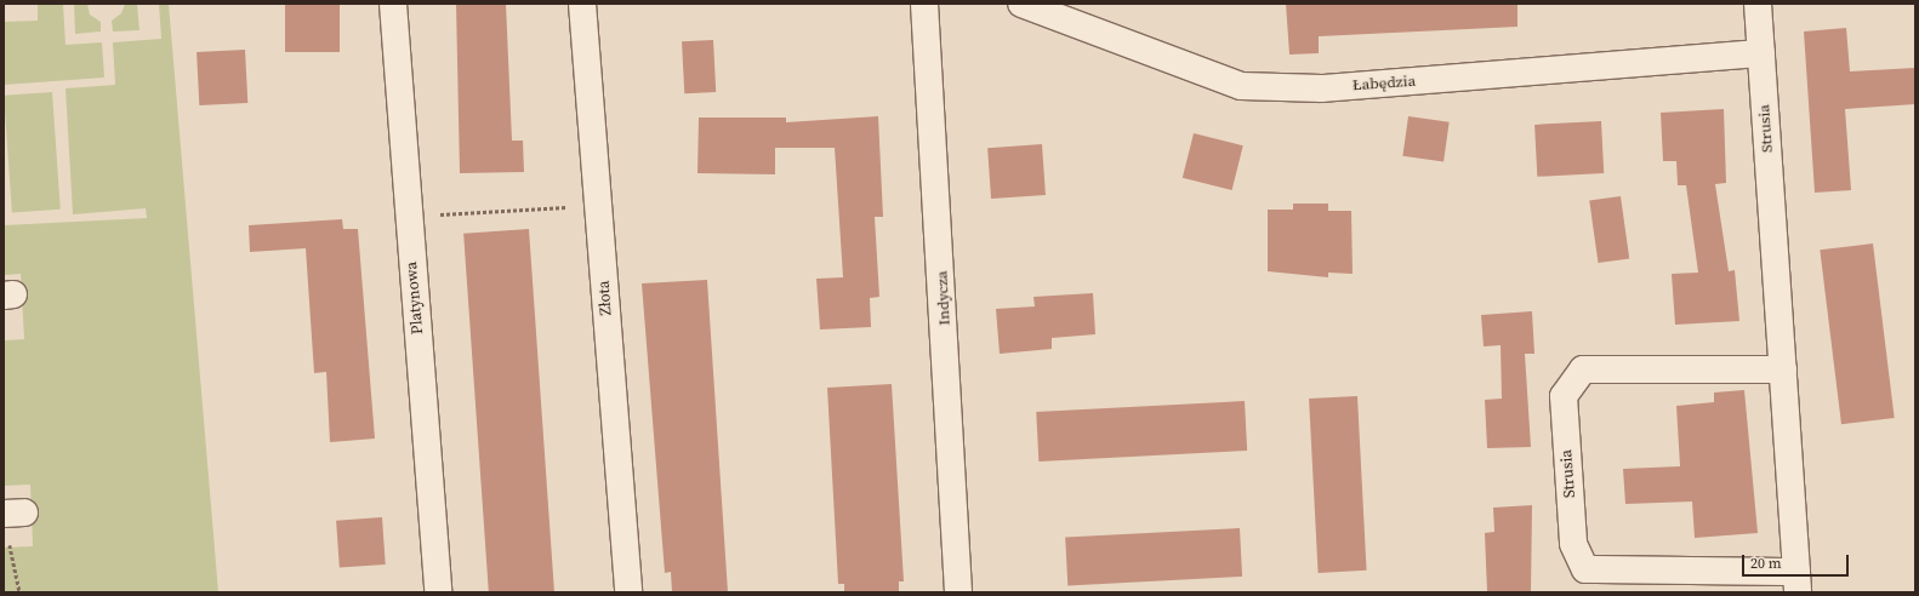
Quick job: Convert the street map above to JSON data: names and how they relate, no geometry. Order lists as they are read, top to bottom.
{
  "streets": {
    "street": [
      "Łabędzia",
      "Strusia",
      "Platynowa",
      "Złota",
      "Indycza"
    ]
  },
  "crossings": [
    ["Łabędzia", "Strusia"]
  ],
  "scale_bar": "20 m"
}
